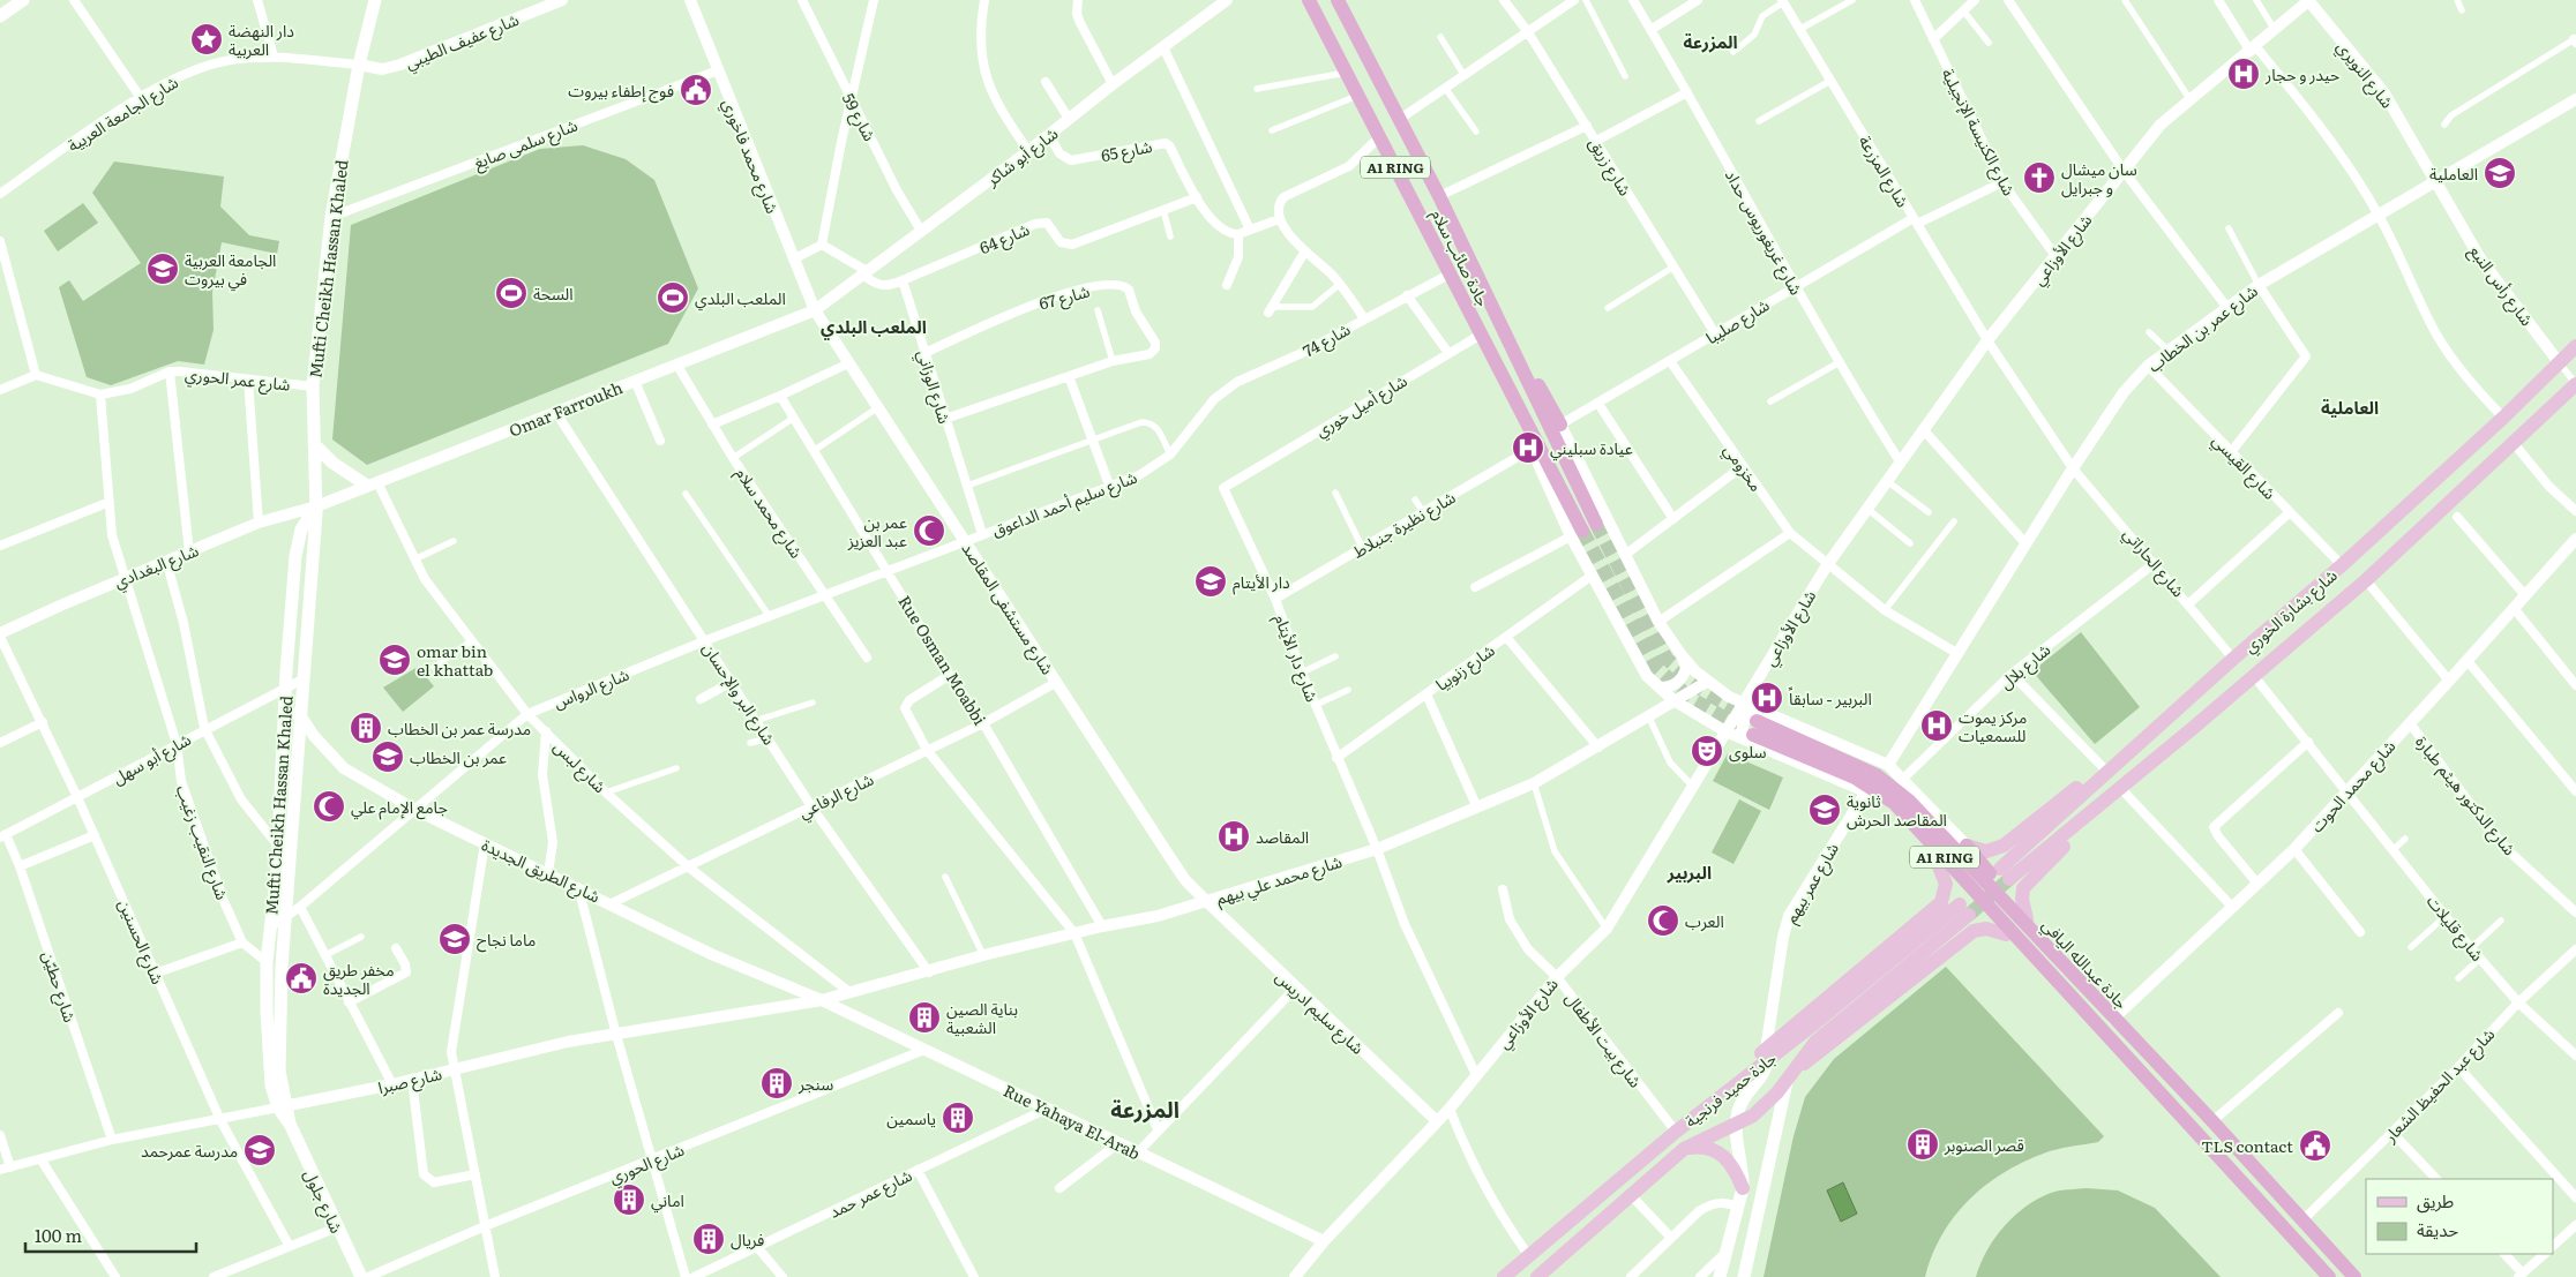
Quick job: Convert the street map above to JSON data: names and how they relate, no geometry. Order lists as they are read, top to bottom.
{
  "streets": {
    "highway": ["A1 RING", "جادة صائب سلام", "جادة عبدالله اليافي"],
    "main road": [
      "Mufti Cheikh Hassan Khaled",
      "شارع بشارة الخوري",
      "شارع عمر بيهم",
      "جادة حميد فرنجية",
      "شارع جلول"
    ],
    "street": [
      "شارع عفيف الطيبي",
      "شارع النويري",
      "شارع الجامعة العربية",
      "شارع 59",
      "شارع الكنيسة الإنجيلية",
      "شارع سلمى صايغ",
      "شارع 65",
      "شارع محمد فاخوري",
      "شارع أبو شاكر",
      "شارع زريق",
      "شارع المزرعة",
      "شارع غريغوريوس حداد",
      "شارع 64",
      "شارع الأوزاعي",
      "شارع رأس النبع",
      "شارع 67",
      "شارع صليبا",
      "شارع عمر بن الخطاب",
      "شارع 74",
      "شارع عمر الحوري",
      "شارع الوزاني",
      "شارع أميل خوري",
      "Omar Farroukh",
      "شارع القيسي",
      "مخزومي",
      "شارع سليم أحمد الداعوق",
      "شارع محمد سلام",
      "شارع نظيرة جنبلاط",
      "شارع الحاراتي",
      "شارع البغدادي",
      "شارع مستشفى المقاصد",
      "شارع دار الأيتام",
      "Rue Osman Moabbi",
      "شارع بلال",
      "شارع زنوبيا",
      "شارع الرواس",
      "شارع البر والإحسان",
      "شارع أبو سهل",
      "شارع لبس",
      "شارع محمد الحوت",
      "شارع الرفاعي",
      "شارع الدكتور هيثم طبارة",
      "شارع النقيب زغيب",
      "شارع الطريق الجديدة",
      "شارع محمد علي بيهم",
      "شارع قليلات",
      "شارع الحسنين",
      "شارع حطيّن",
      "شارع سليم ادريس",
      "شارع بيت الأطفال",
      "شارع صبرا",
      "شارع عبد الحفيظ الشعار",
      "Rue Yahaya El-Arab",
      "شارع الحوري",
      "شارع عمر حمد"
    ]
  },
  "crossings": [
    ["شارع عفيف الطيبي", "شارع الجامعة العربية"],
    ["شارع عفيف الطيبي", "Mufti Cheikh Hassan Khaled"],
    ["شارع النويري", "شارع الأوزاعي"],
    ["شارع النويري", "شارع رأس النبع"],
    ["شارع النويري", "شارع عمر بن الخطاب"],
    ["شارع الجامعة العربية", "Mufti Cheikh Hassan Khaled"],
    ["شارع 59", "شارع أبو شاكر"],
    ["شارع الكنيسة الإنجيلية", "شارع الأوزاعي"],
    ["شارع الكنيسة الإنجيلية", "شارع صليبا"],
    ["شارع سلمى صايغ", "شارع محمد فاخوري"],
    ["شارع سلمى صايغ", "Mufti Cheikh Hassan Khaled"],
    ["شارع 65", "شارع أبو شاكر"],
    ["شارع 65", "شارع 64"],
    ["شارع محمد فاخوري", "شارع أبو شاكر"],
    ["شارع محمد فاخوري", "Omar Farroukh"],
    ["شارع محمد فاخوري", "شارع مستشفى المقاصد"],
    ["شارع أبو شاكر", "Omar Farroukh"],
    ["شارع أبو شاكر", "شارع مستشفى المقاصد"],
    ["شارع زريق", "شارع صليبا"],
    ["شارع المزرعة", "شارع الأوزاعي"],
    ["شارع المزرعة", "شارع صليبا"],
    ["شارع المزرعة", "شارع عمر بن الخطاب"],
    ["شارع المزرعة", "شارع الحاراتي"],
    ["شارع غريغوريوس حداد", "شارع الأوزاعي"],
    ["شارع غريغوريوس حداد", "شارع صليبا"],
    ["شارع 64", "شارع الوزاني"],
    ["شارع الأوزاعي", "جادة صائب سلام"],
    ["شارع الأوزاعي", "مخزومي"],
    ["شارع الأوزاعي", "شارع دار الأيتام"],
    ["شارع الأوزاعي", "جادة عبدالله اليافي"],
    ["شارع الأوزاعي", "شارع سليم ادريس"],
    ["شارع الأوزاعي", "شارع بيت الأطفال"],
    ["شارع الأوزاعي", "Rue Yahaya El-Arab"],
    ["جادة صائب سلام", "شارع 74"],
    ["جادة صائب سلام", "شارع أميل خوري"],
    ["جادة صائب سلام", "شارع نظيرة جنبلاط"],
    ["جادة صائب سلام", "شارع زنوبيا"],
    ["جادة صائب سلام", "شارع محمد علي بيهم"],
    ["جادة صائب سلام", "جادة عبدالله اليافي"],
    ["Mufti Cheikh Hassan Khaled", "شارع عمر الحوري"],
    ["Mufti Cheikh Hassan Khaled", "Omar Farroukh"],
    ["Mufti Cheikh Hassan Khaled", "شارع البغدادي"],
    ["Mufti Cheikh Hassan Khaled", "شارع الرواس"],
    ["Mufti Cheikh Hassan Khaled", "شارع أبو سهل"],
    ["Mufti Cheikh Hassan Khaled", "شارع النقيب زغيب"],
    ["Mufti Cheikh Hassan Khaled", "شارع الطريق الجديدة"],
    ["Mufti Cheikh Hassan Khaled", "شارع صبرا"],
    ["Mufti Cheikh Hassan Khaled", "شارع جلول"],
    ["شارع رأس النبع", "شارع عمر بن الخطاب"],
    ["شارع رأس النبع", "شارع بشارة الخوري"],
    ["شارع 67", "شارع الوزاني"],
    ["شارع صليبا", "مخزومي"],
    ["شارع عمر بن الخطاب", "شارع القيسي"],
    ["شارع عمر بن الخطاب", "مخزومي"],
    ["شارع عمر بن الخطاب", "شارع الحاراتي"],
    ["شارع عمر بن الخطاب", "جادة عبدالله اليافي"],
    ["شارع 74", "شارع سليم أحمد الداعوق"],
    ["شارع عمر الحوري", "شارع النقيب زغيب"],
    ["شارع الوزاني", "شارع سليم أحمد الداعوق"],
    ["شارع أميل خوري", "شارع دار الأيتام"],
    ["Omar Farroukh", "شارع محمد سلام"],
    ["Omar Farroukh", "شارع البغدادي"],
    ["Omar Farroukh", "شارع مستشفى المقاصد"],
    ["Omar Farroukh", "شارع البر والإحسان"],
    ["Omar Farroukh", "شارع لبس"],
    ["شارع القيسي", "شارع بشارة الخوري"],
    ["شارع سليم أحمد الداعوق", "شارع مستشفى المقاصد"],
    ["شارع سليم أحمد الداعوق", "شارع الرواس"],
    ["شارع محمد سلام", "شارع الرواس"],
    ["شارع نظيرة جنبلاط", "شارع دار الأيتام"],
    ["شارع الحاراتي", "شارع بشارة الخوري"],
    ["شارع الحاراتي", "شارع بلال"],
    ["شارع البغدادي", "شارع النقيب زغيب"],
    ["شارع البغدادي", "شارع الحسنين"],
    ["شارع مستشفى المقاصد", "شارع الرواس"],
    ["شارع مستشفى المقاصد", "شارع الرفاعي"],
    ["شارع مستشفى المقاصد", "شارع محمد علي بيهم"],
    ["شارع مستشفى المقاصد", "شارع سليم ادريس"],
    ["شارع دار الأيتام", "شارع زنوبيا"],
    ["شارع دار الأيتام", "شارع محمد علي بيهم"],
    ["Rue Osman Moabbi", "شارع الرواس"],
    ["Rue Osman Moabbi", "شارع الرفاعي"],
    ["Rue Osman Moabbi", "شارع محمد علي بيهم"],
    ["شارع بلال", "جادة عبدالله اليافي"],
    ["شارع الرواس", "شارع البر والإحسان"],
    ["شارع الرواس", "شارع لبس"],
    ["شارع الرواس", "شارع الطريق الجديدة"],
    ["شارع البر والإحسان", "شارع الرفاعي"],
    ["شارع البر والإحسان", "شارع محمد علي بيهم"],
    ["شارع أبو سهل", "شارع النقيب زغيب"],
    ["شارع أبو سهل", "شارع الحسنين"],
    ["شارع أبو سهل", "شارع حطيّن"],
    ["شارع لبس", "شارع الرفاعي"],
    ["شارع لبس", "شارع محمد علي بيهم"],
    ["شارع محمد الحوت", "شارع الدكتور هيثم طبارة"],
    ["شارع محمد الحوت", "شارع قليلات"],
    ["شارع محمد الحوت", "جادة عبدالله اليافي"],
    ["شارع الرفاعي", "شارع الطريق الجديدة"],
    ["شارع الطريق الجديدة", "شارع محمد علي بيهم"],
    ["شارع الطريق الجديدة", "شارع صبرا"],
    ["شارع الطريق الجديدة", "Rue Yahaya El-Arab"],
    ["شارع محمد علي بيهم", "شارع سليم ادريس"],
    ["شارع محمد علي بيهم", "شارع صبرا"],
    ["شارع محمد علي بيهم", "Rue Yahaya El-Arab"],
    ["شارع عمر بيهم", "جادة عبدالله اليافي"],
    ["شارع عمر بيهم", "جادة حميد فرنجية"],
    ["شارع قليلات", "شارع عبد الحفيظ الشعار"],
    ["شارع الحسنين", "شارع صبرا"],
    ["جادة عبدالله اليافي", "شارع عبد الحفيظ الشعار"],
    ["شارع حطيّن", "شارع صبرا"],
    ["شارع بيت الأطفال", "جادة حميد فرنجية"],
    ["شارع صبرا", "Rue Yahaya El-Arab"],
    ["شارع صبرا", "شارع جلول"],
    ["Rue Yahaya El-Arab", "شارع الحوري"],
    ["Rue Yahaya El-Arab", "شارع عمر حمد"]
  ],
  "districts": [
    "المزرعة",
    "الملعب البلدي",
    "العاملية",
    "البربير",
    "المزرعة"
  ],
  "places": {
    "place": ["دار النهضة العربية"],
    "hospital": [
      "حيدر و حجار",
      "عيادة سبليني",
      "البربير - سابقاً",
      "مركز يموت للسمعيات",
      "المقاصد"
    ],
    "public building": ["فوج إطفاء بيروت", "مخفر طريق الجديدة", "TLS contact"],
    "school or university": [
      "العاملية",
      "الجامعة العربية في بيروت",
      "دار الأيتام",
      "omar bin el khattab",
      "عمر بن الخطاب",
      "ثانوية المقاصد الحرش",
      "ماما نجاح",
      "مدرسة عمرحمد"
    ],
    "church": ["سان ميشال و جبرايل"],
    "sports": ["السحة", "الملعب البلدي"],
    "mosque": ["عمر بن عبد العزيز", "جامع الإمام علي", "العرب"],
    "building": [
      "مدرسة عمر بن الخطاب",
      "بناية الصين الشعبية",
      "سنجر",
      "ياسمين",
      "قصر الصنوبر",
      "اماني",
      "فريال"
    ],
    "theatre": ["سلوى"]
  },
  "legend": ["طريق", "حديقة"],
  "scale_bar": "100 m"
}
